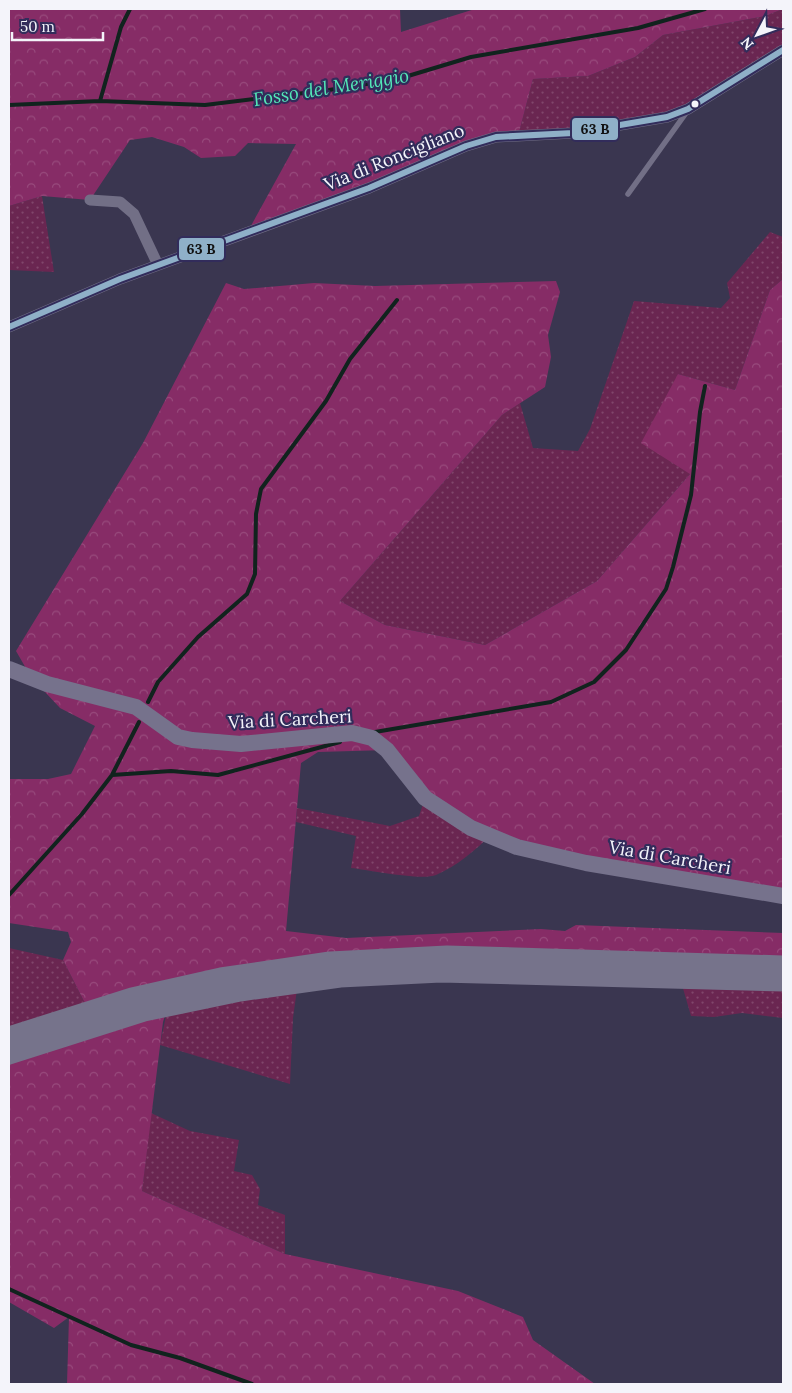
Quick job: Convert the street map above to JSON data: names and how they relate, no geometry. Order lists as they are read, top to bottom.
{
  "streets": {
    "street": ["Via di Roncigliano", "Via di Carcheri"]
  },
  "water": ["Fosso del Meriggio"],
  "scale_bar": "50 m",
  "north": "bottom left"
}
